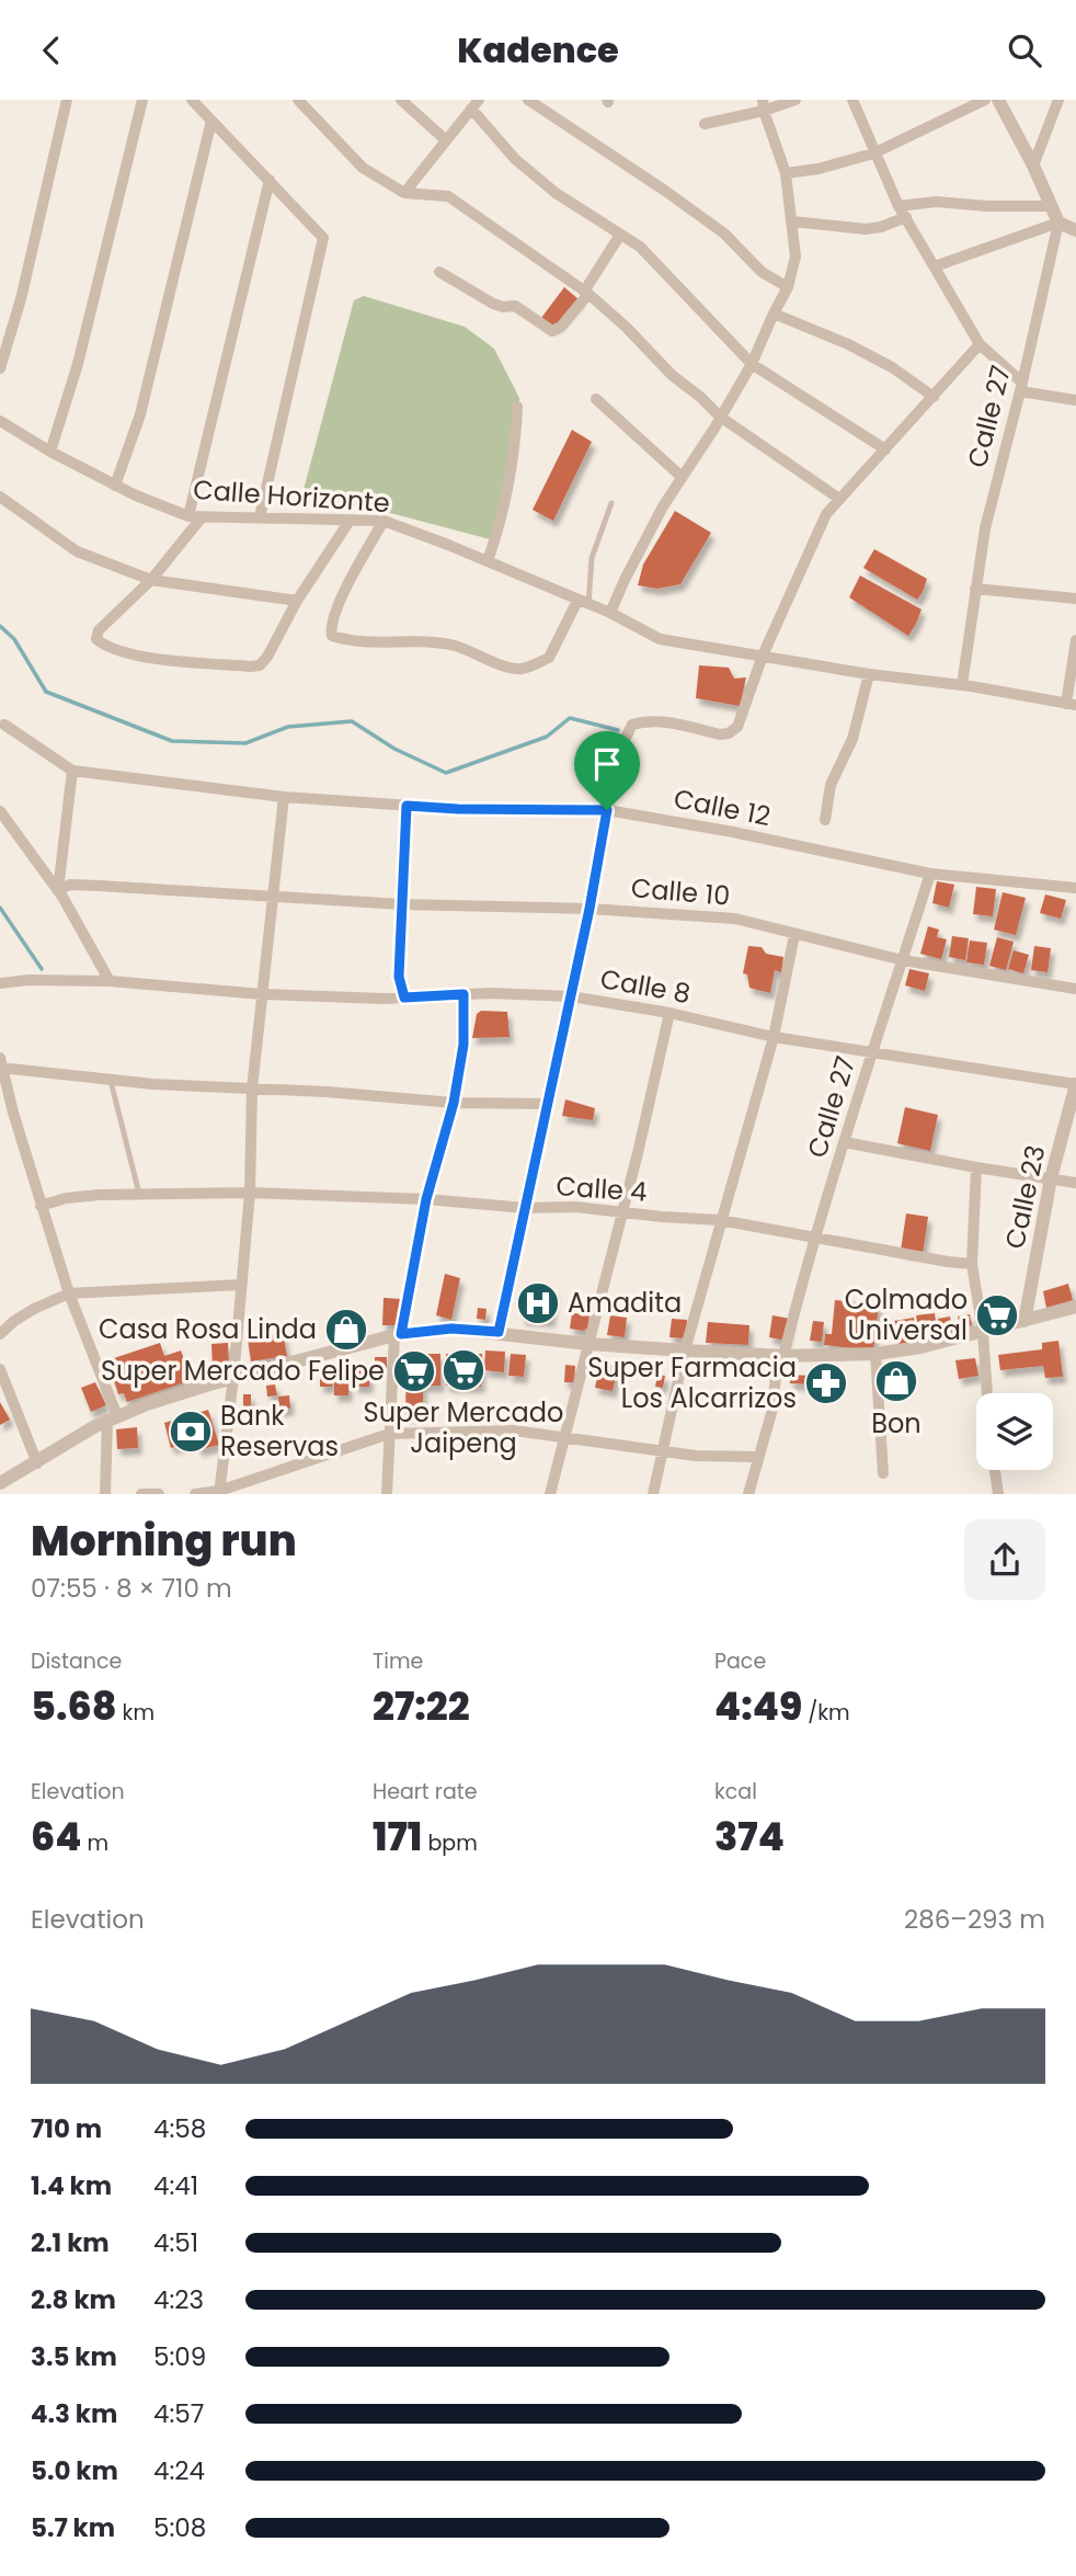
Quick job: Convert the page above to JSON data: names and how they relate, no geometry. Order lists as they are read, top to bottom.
{
  "streets": {
    "street": [
      "Calle 27",
      "Calle Horizonte",
      "Calle 12",
      "Calle 10",
      "Calle 8",
      "Calle 4",
      "Calle 23"
    ]
  },
  "crossings": [
    ["Calle 27", "Calle Horizonte"],
    ["Calle 27", "Calle 12"],
    ["Calle 27", "Calle 10"],
    ["Calle 27", "Calle 8"],
    ["Calle 27", "Calle 4"],
    ["Calle 8", "Calle 23"]
  ],
  "places": {
    "hospital": ["Amadita"],
    "supermarket": ["Colmado Universal", "Super Mercado Jaipeng", "Super Mercado Felipe"],
    "shop": ["Casa Rosa Linda", "Bon"],
    "pharmacy": ["Super Farmacia Los Alcarrizos"],
    "bank": ["Bank Reservas"]
  },
  "page": {
    "header": "Kadence",
    "heading": ["Morning run", "07:55 · 8 × 710 m"],
    "stats": [
      ["Distance", "5.68 km"],
      ["Time", "27:22"],
      ["Pace", "4:49 /km"],
      ["Elevation", "64 m"],
      ["Heart rate", "171 bpm"],
      ["kcal", "374"]
    ],
    "chart": ["Elevation", "286–293 m"],
    "list": [
      {
        "name": "710 m",
        "note": "4:58"
      },
      {
        "name": "1.4 km",
        "note": "4:41"
      },
      {
        "name": "2.1 km",
        "note": "4:51"
      },
      {
        "name": "2.8 km",
        "note": "4:23"
      },
      {
        "name": "3.5 km",
        "note": "5:09"
      },
      {
        "name": "4.3 km",
        "note": "4:57"
      },
      {
        "name": "5.0 km",
        "note": "4:24"
      },
      {
        "name": "5.7 km",
        "note": "5:08"
      }
    ]
  }
}
